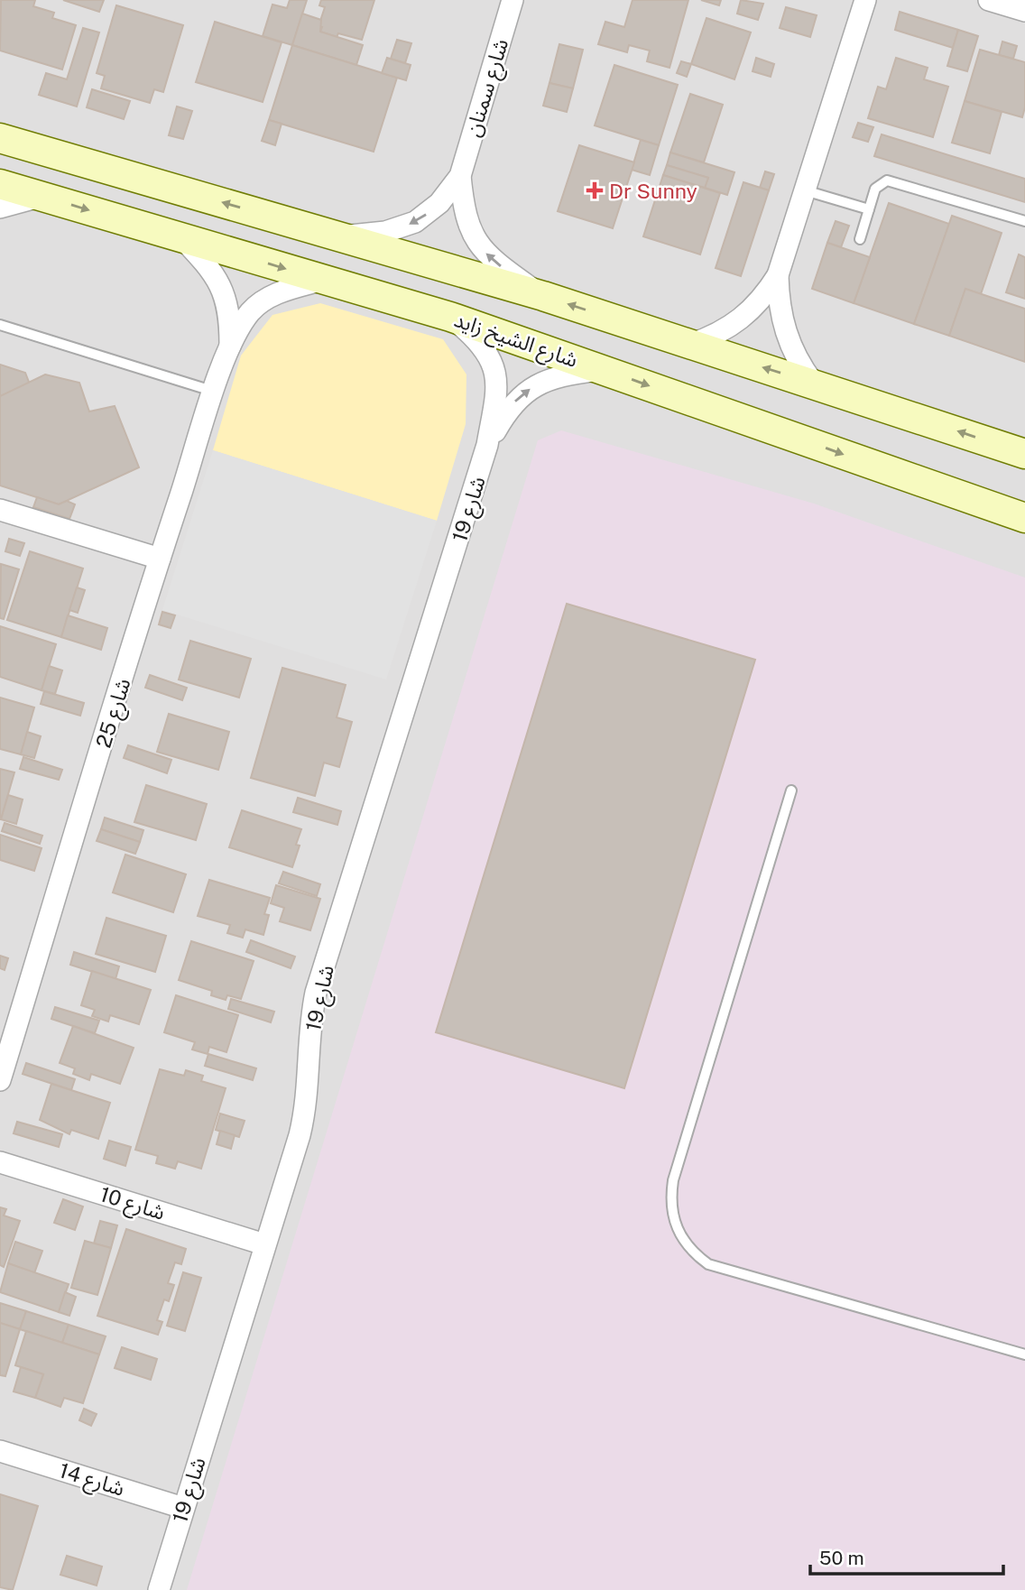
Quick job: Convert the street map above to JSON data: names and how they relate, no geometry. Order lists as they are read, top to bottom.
{
  "streets": {
    "main road": ["شارع الشيخ زايد"],
    "street": [
      "شارع سمنان",
      "شارع 19",
      "شارع 25",
      "شارع 10",
      "شارع 14"
    ]
  },
  "crossings": [
    ["شارع الشيخ زايد", "شارع 25"],
    ["شارع 19", "شارع 10"],
    ["شارع 19", "شارع 14"]
  ],
  "places": {
    "health": ["Dr Sunny"]
  },
  "scale_bar": "50 m"
}
